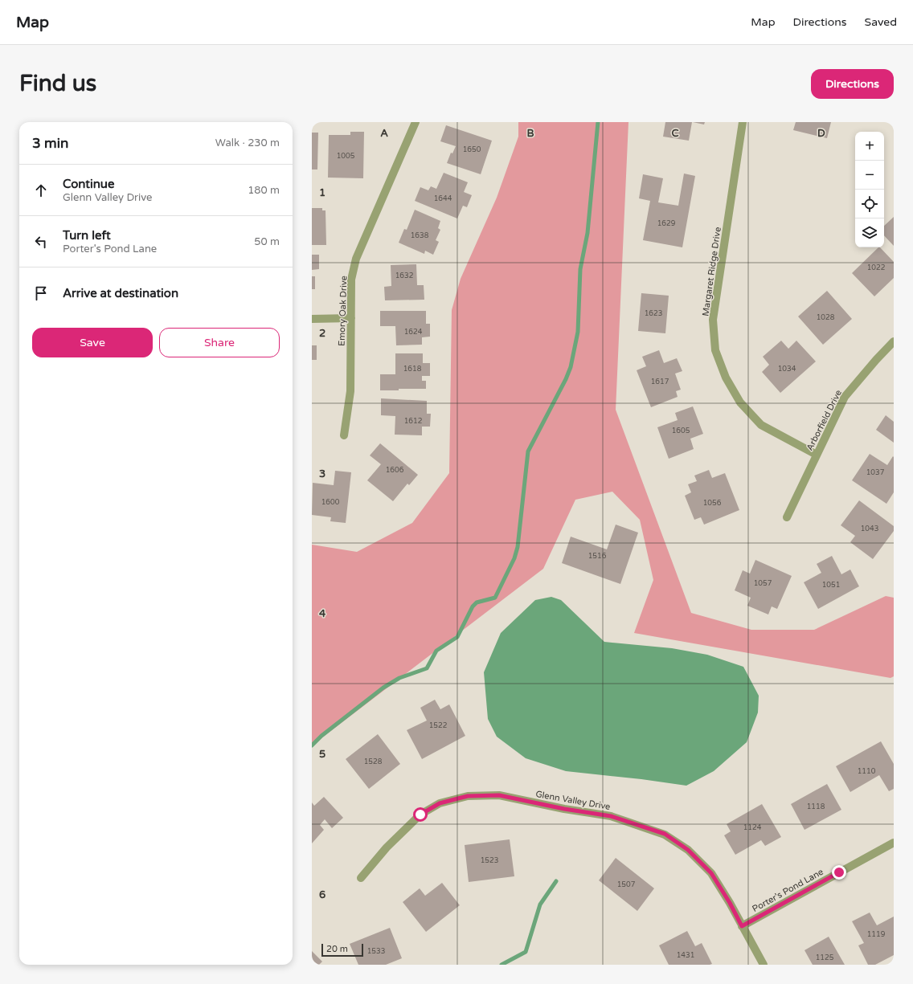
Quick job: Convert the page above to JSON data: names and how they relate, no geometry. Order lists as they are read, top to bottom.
{
  "streets": {
    "street": [
      "Margaret Ridge Drive",
      "Emory Oak Drive",
      "Arborfield Drive",
      "Glenn Valley Drive",
      "Porter's Pond Lane"
    ]
  },
  "crossings": [
    ["Margaret Ridge Drive", "Arborfield Drive"],
    ["Glenn Valley Drive", "Porter's Pond Lane"]
  ],
  "house_numbers": [
    "1650",
    "1005",
    "1644",
    "1629",
    "1638",
    "1022",
    "1632",
    "1623",
    "1028",
    "1624",
    "1618",
    "1034",
    "1617",
    "1612",
    "1605",
    "1606",
    "1037",
    "1600",
    "1056",
    "1043",
    "1516",
    "1057",
    "1051",
    "1522",
    "1528",
    "1110",
    "1118",
    "1124",
    "1523",
    "1507",
    "1119",
    "1533",
    "1431",
    "1125"
  ],
  "scale_bar": "20 m",
  "page": {
    "header": "Map",
    "nav": ["Map", "Directions", "Saved"],
    "buttons": [
      "Directions",
      ["Save", "Share"]
    ],
    "title": "Find us",
    "heading": ["3 min", "Walk · 230 m"],
    "map_buttons": ["+", "−"],
    "list": [
      ["Continue", "Glenn Valley Drive", "180 m"],
      ["Turn left", "Porter's Pond Lane", "50 m"],
      "Arrive at destination"
    ],
    "scale": "20 m"
  },
  "grid": {
    "columns": [
      "A",
      "B",
      "C",
      "D"
    ],
    "rows": [
      "1",
      "2",
      "3",
      "4",
      "5",
      "6"
    ]
  }
}
